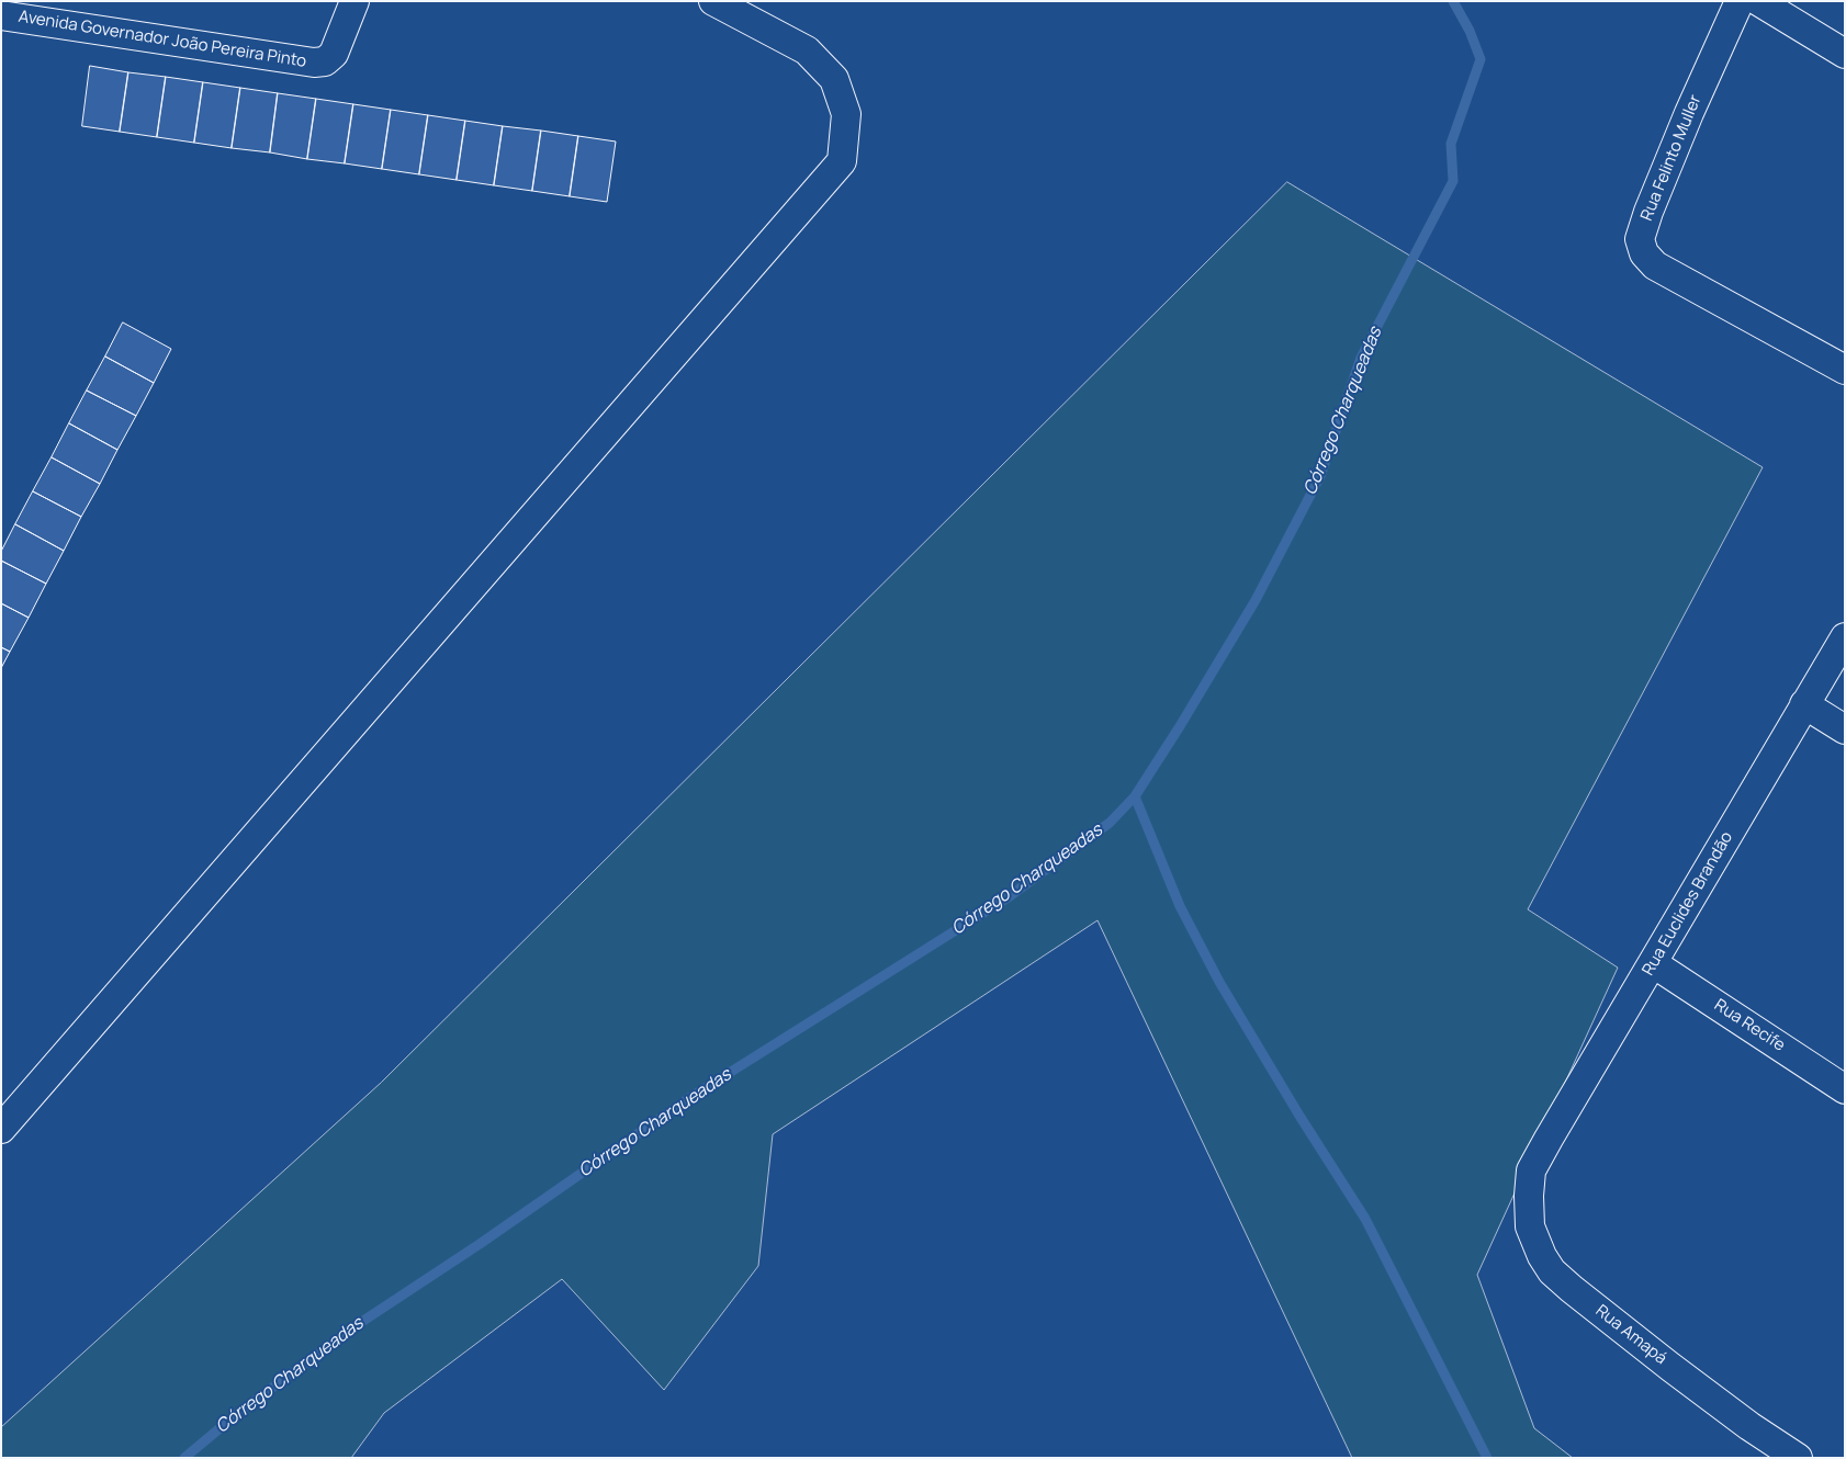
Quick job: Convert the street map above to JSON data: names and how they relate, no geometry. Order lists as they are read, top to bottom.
{
  "streets": {
    "street": [
      "Avenida Governador João Pereira Pinto",
      "Rua Felinto Muller",
      "Rua Euclides Brandão",
      "Rua Recife",
      "Rua Amapá"
    ]
  },
  "crossings": [
    ["Rua Euclides Brandão", "Rua Recife"],
    ["Rua Euclides Brandão", "Rua Amapá"]
  ],
  "water": ["Córrego Charqueadas"]
}
